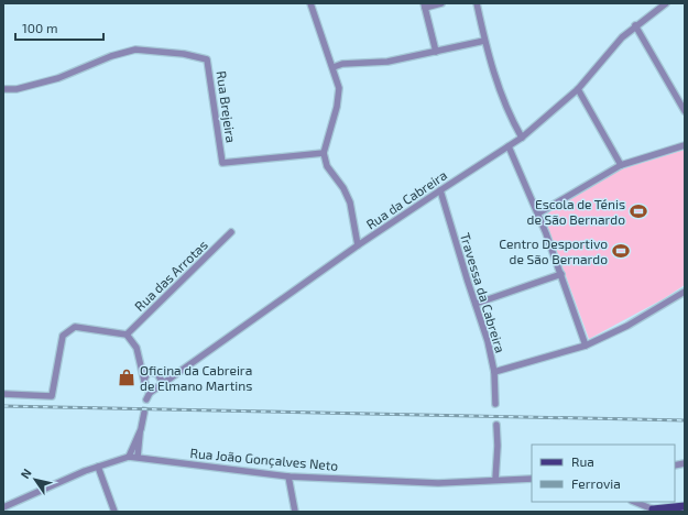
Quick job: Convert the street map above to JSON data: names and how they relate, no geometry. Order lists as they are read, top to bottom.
{
  "streets": {
    "street": [
      "Rua Brejeira",
      "Rua da Cabreira",
      "Rua das Arrotas",
      "Travessa da Cabreira",
      "Rua João Gonçalves Neto"
    ]
  },
  "crossings": [
    ["Rua da Cabreira", "Travessa da Cabreira"]
  ],
  "places": {
    "sports": ["Escola de Ténis de São Bernardo", "Centro Desportivo de São Bernardo"],
    "shop": ["Oficina da Cabreira de Elmano Martins"]
  },
  "legend": ["Rua", "Ferrovia"],
  "scale_bar": "100 m",
  "north": "top left"
}
